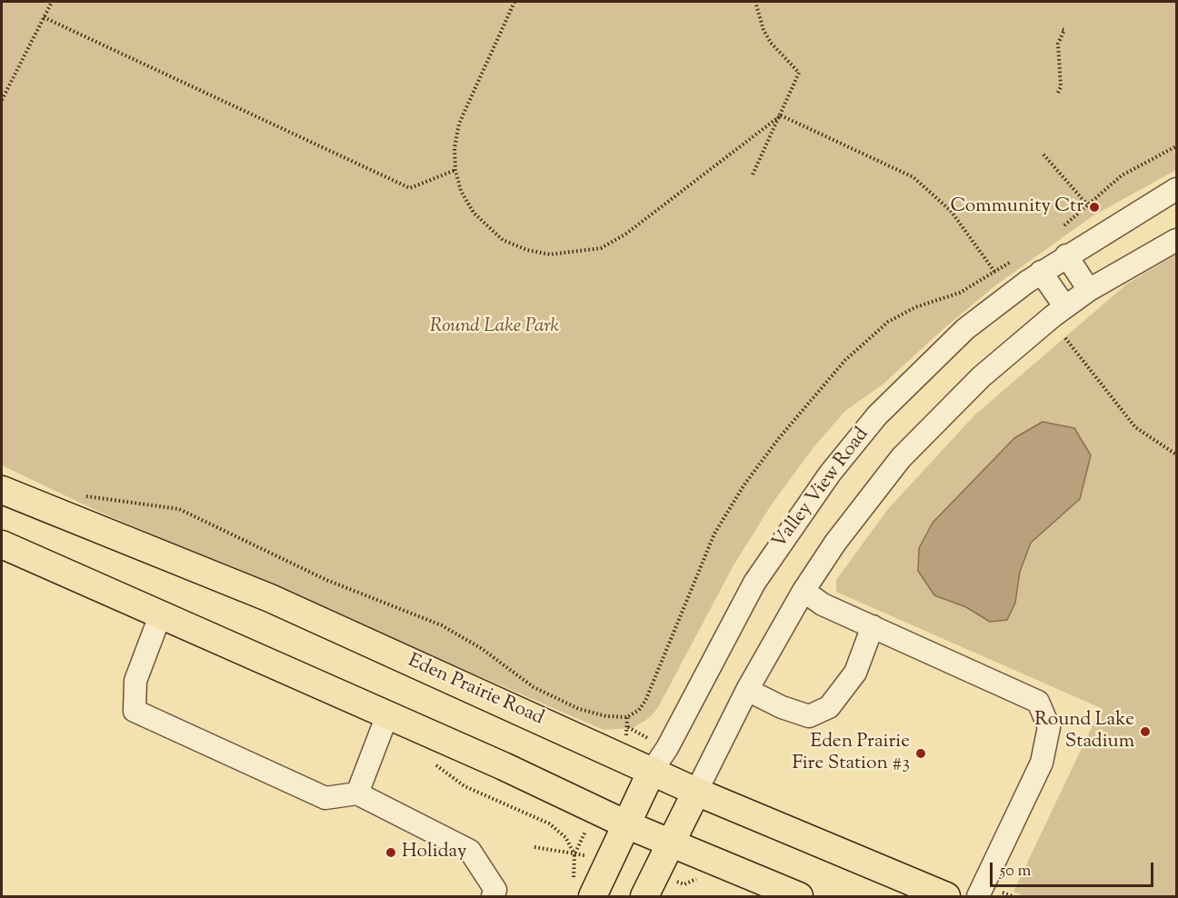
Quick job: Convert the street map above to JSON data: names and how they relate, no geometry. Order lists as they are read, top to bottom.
{
  "streets": {
    "main road": ["Valley View Road", "Eden Prairie Road"]
  },
  "crossings": [
    ["Valley View Road", "Eden Prairie Road"]
  ],
  "parks": ["Round Lake Park"],
  "places": [
    "Community Ctr",
    "Round Lake Stadium",
    "Eden Prairie Fire Station #3",
    "Holiday"
  ],
  "scale_bar": "50 m"
}
